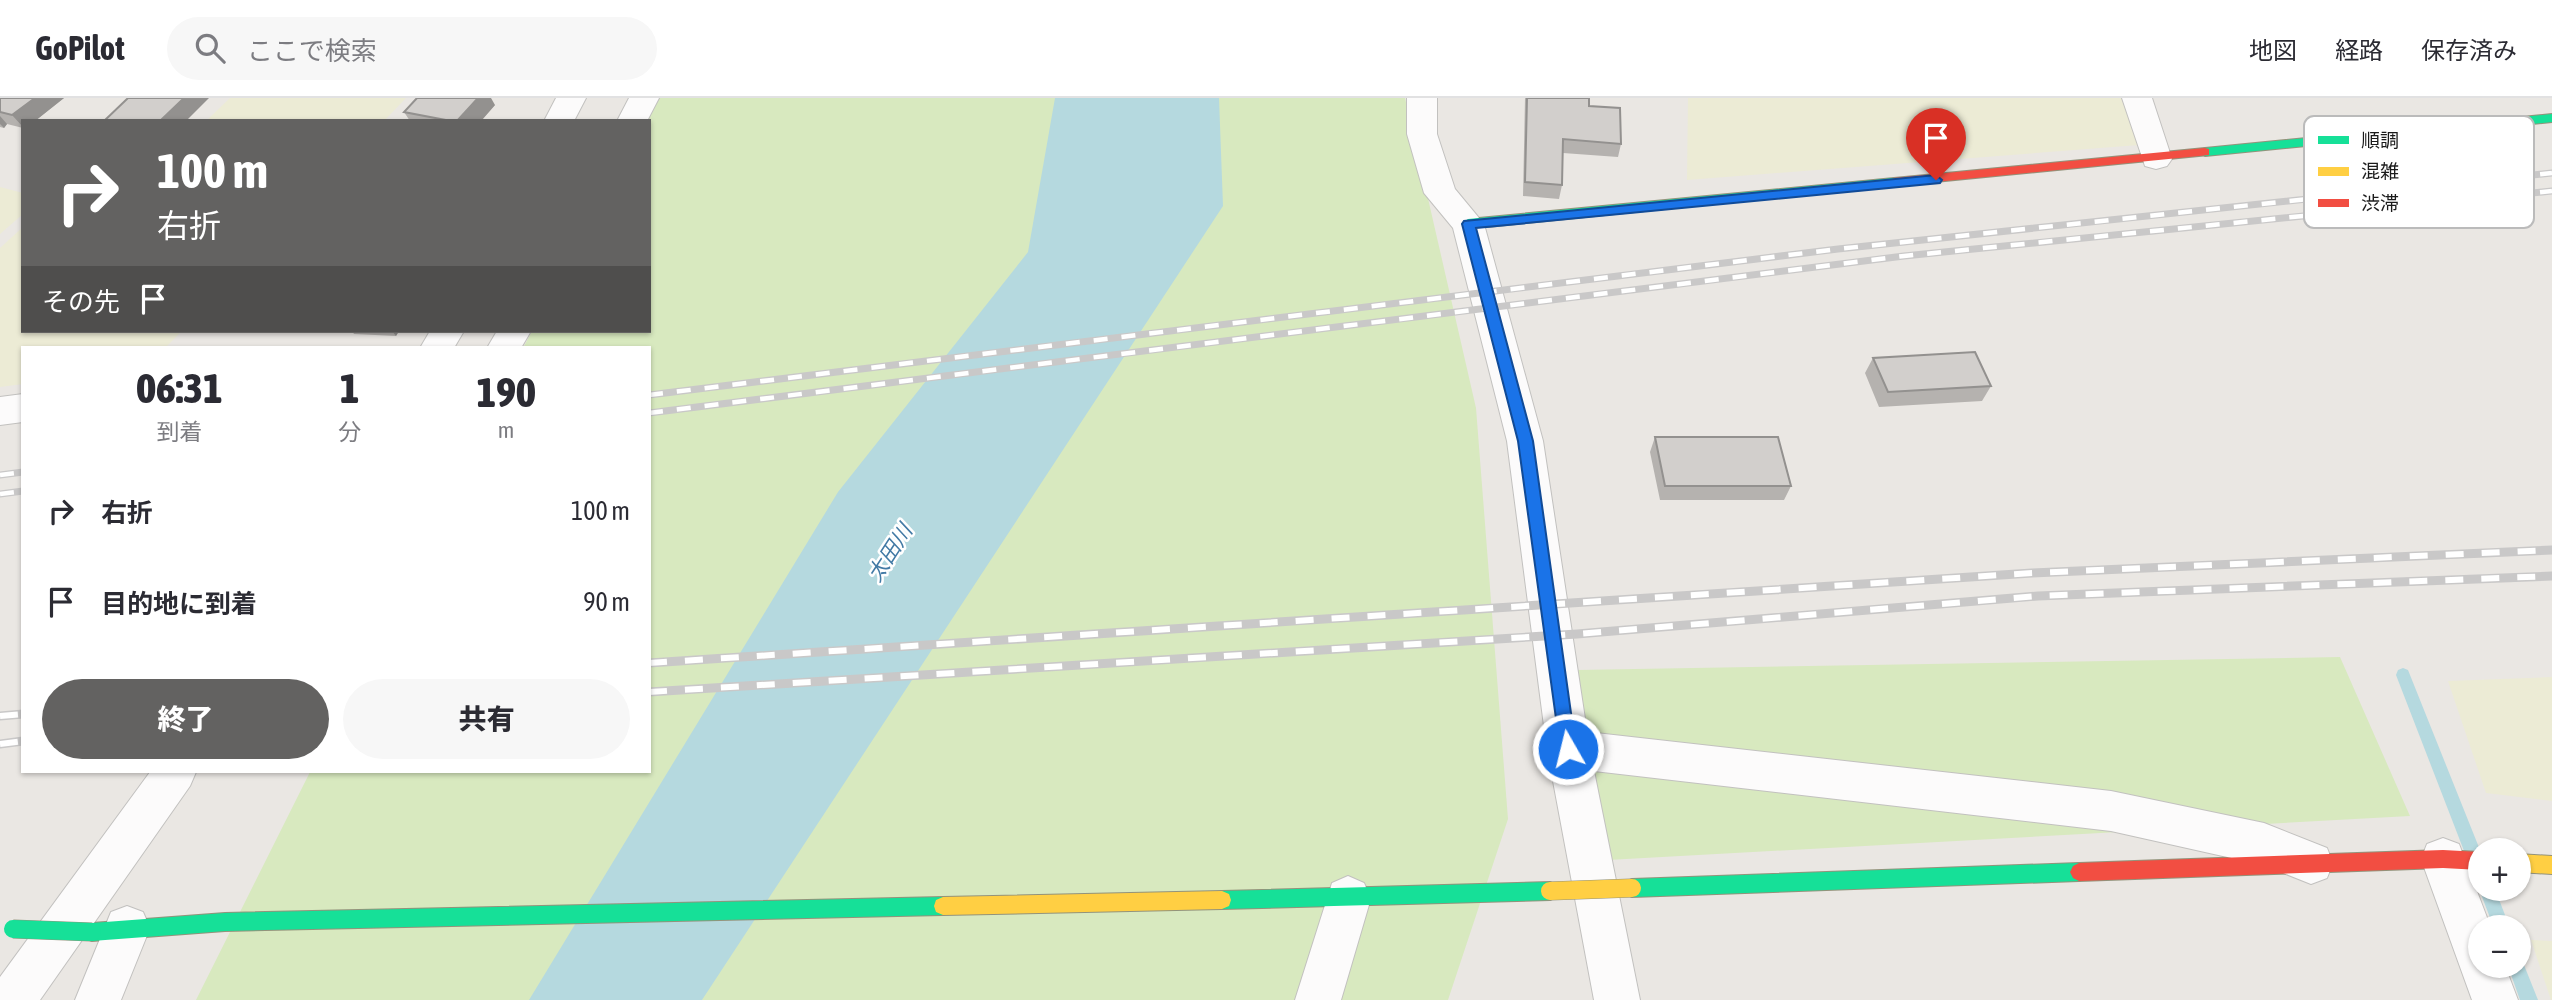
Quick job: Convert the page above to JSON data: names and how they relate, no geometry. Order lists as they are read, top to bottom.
{
  "water": ["太田川"],
  "legend": ["順調", "混雑", "渋滞"],
  "page": {
    "header": "GoPilot",
    "search": "ここで検索",
    "nav": ["地図", "経路", "保存済み"],
    "turn": ["100 m", "右折"],
    "then": "その先",
    "eta": [
      "06:31",
      "到着",
      "1",
      "分",
      "190",
      "m"
    ],
    "list": [
      {
        "name": "右折",
        "value": "100 m"
      },
      {
        "name": "目的地に到着",
        "value": "90 m"
      }
    ],
    "buttons": ["終了", "共有"],
    "map_buttons": ["+", "−"]
  }
}
